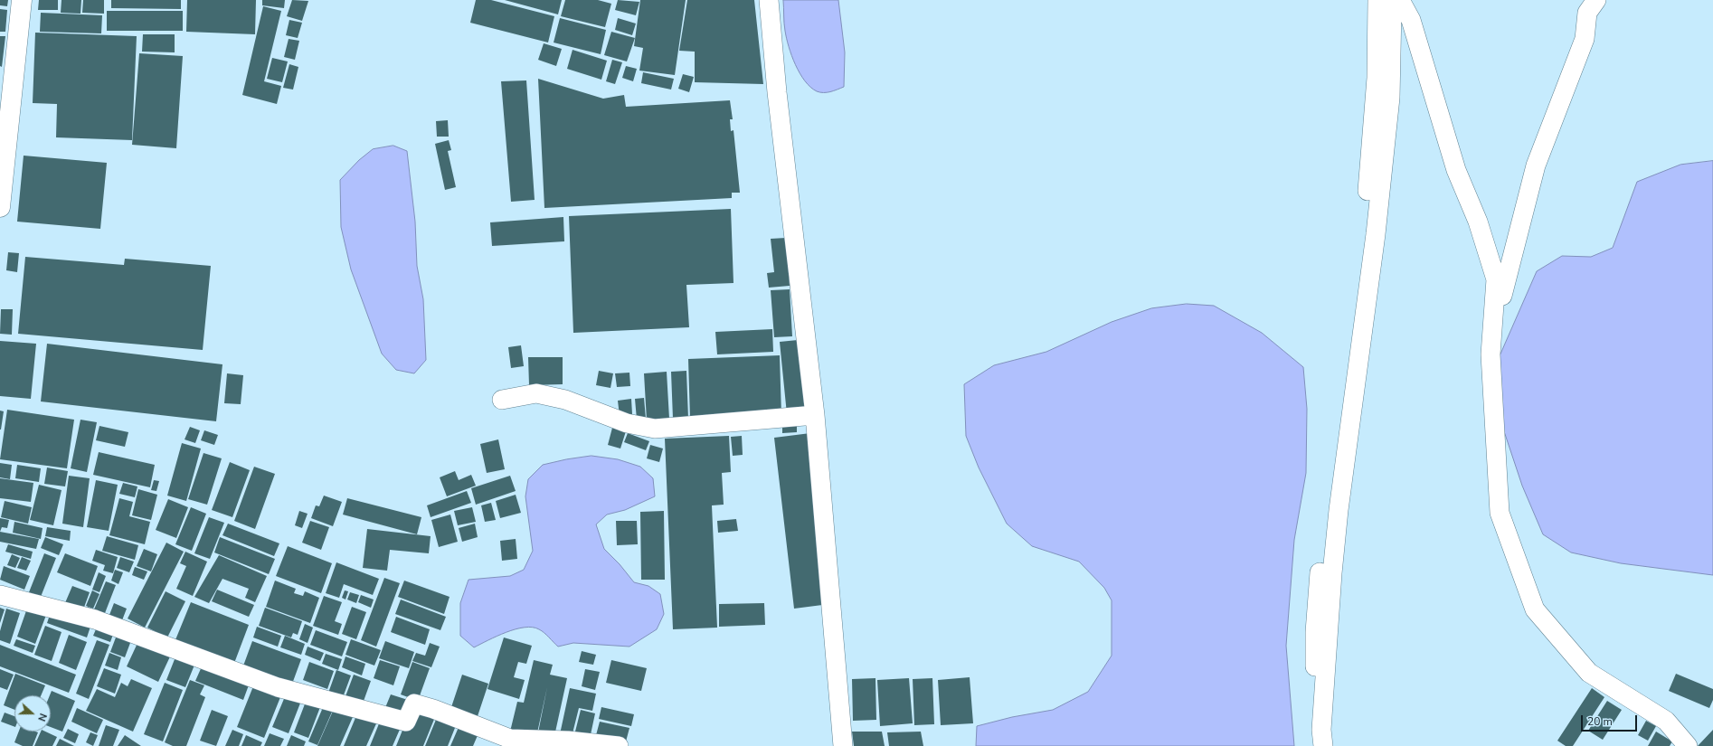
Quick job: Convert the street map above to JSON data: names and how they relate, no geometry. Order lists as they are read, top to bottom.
{
  "scale_bar": "20 m",
  "north": "right"
}
